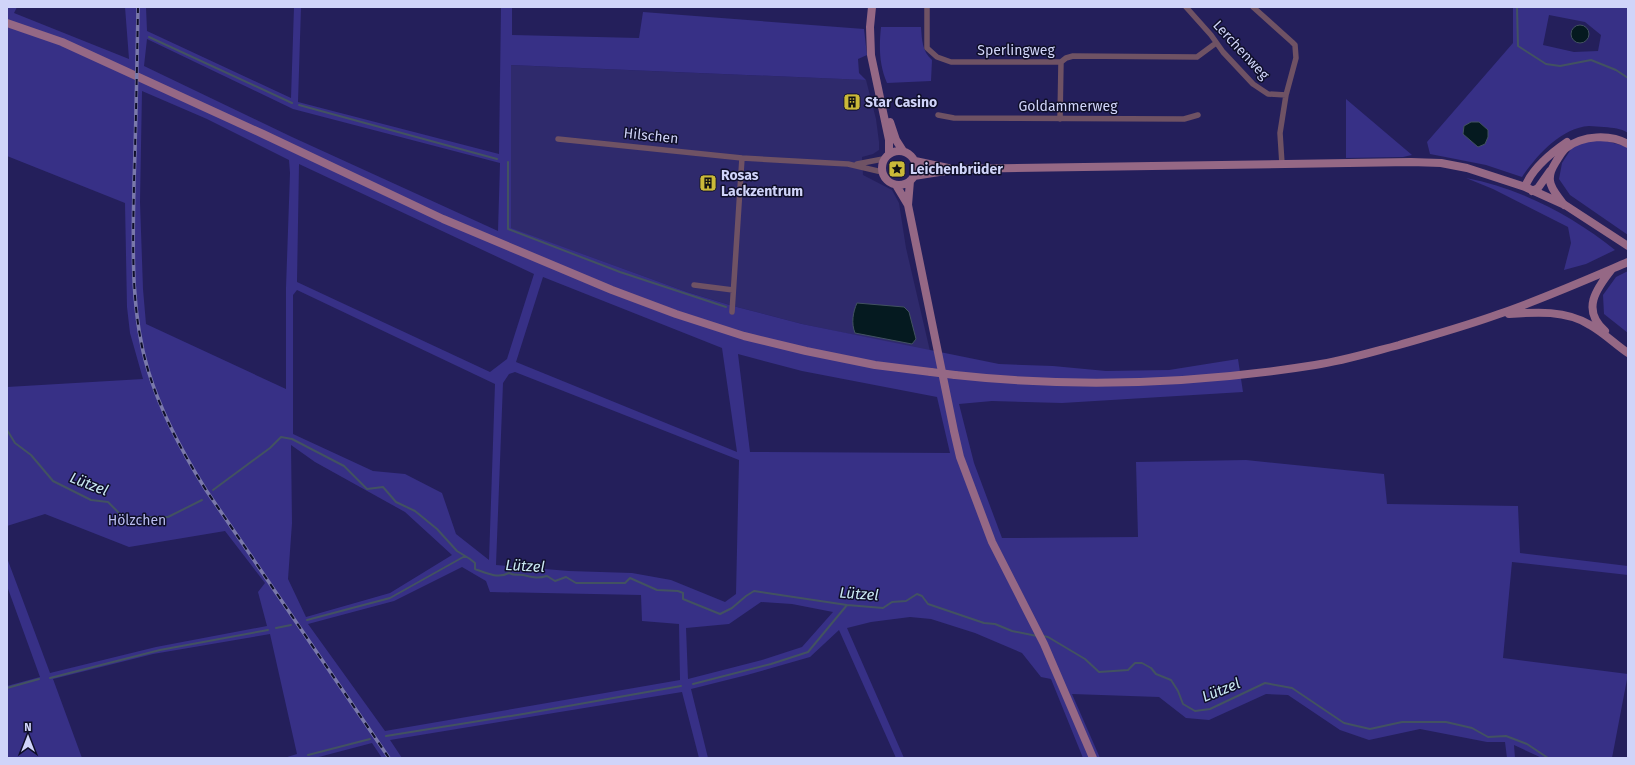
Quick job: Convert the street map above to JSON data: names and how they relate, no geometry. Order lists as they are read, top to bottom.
{
  "streets": {
    "street": [
      "Sperlingweg",
      "Lerchenweg",
      "Goldammerweg",
      "Hilschen"
    ]
  },
  "crossings": [
    ["Sperlingweg", "Lerchenweg"]
  ],
  "water": ["Lützel"],
  "parks": ["Hölzchen"],
  "places": {
    "building": ["Star Casino", "Rosas Lackzentrum"],
    "place": ["Leichenbrüder"]
  },
  "north": "top"
}
